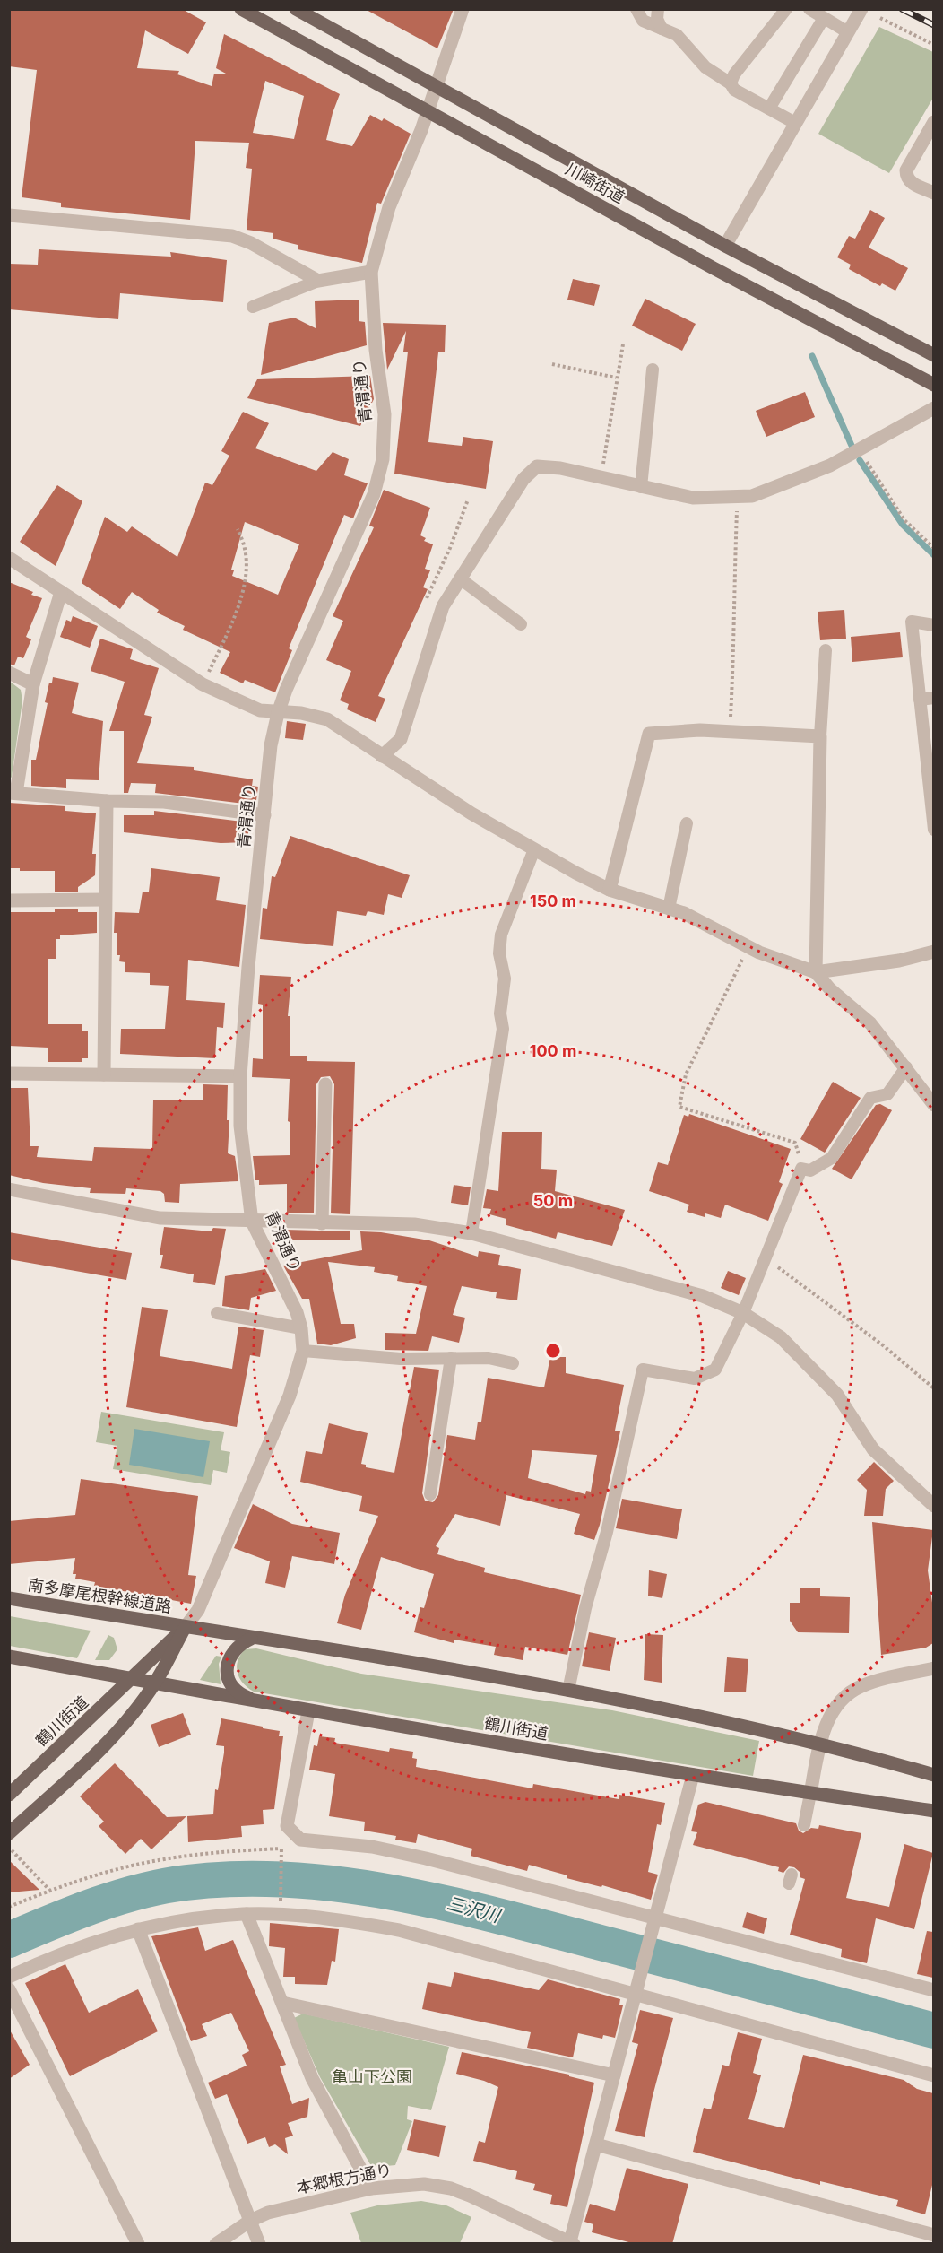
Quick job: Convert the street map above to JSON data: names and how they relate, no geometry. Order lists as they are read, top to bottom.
{
  "streets": {
    "main road": ["川崎街道", "南多摩尾根幹線道路", "鶴川街道"],
    "street": ["青渭通り", "本郷根方通り"]
  },
  "crossings": [
    ["川崎街道", "青渭通り"],
    ["青渭通り", "南多摩尾根幹線道路"],
    ["青渭通り", "鶴川街道"],
    ["南多摩尾根幹線道路", "鶴川街道"]
  ],
  "water": ["三沢川"],
  "parks": ["亀山下公園"],
  "rings": ["150 m", "100 m", "50 m"]
}
